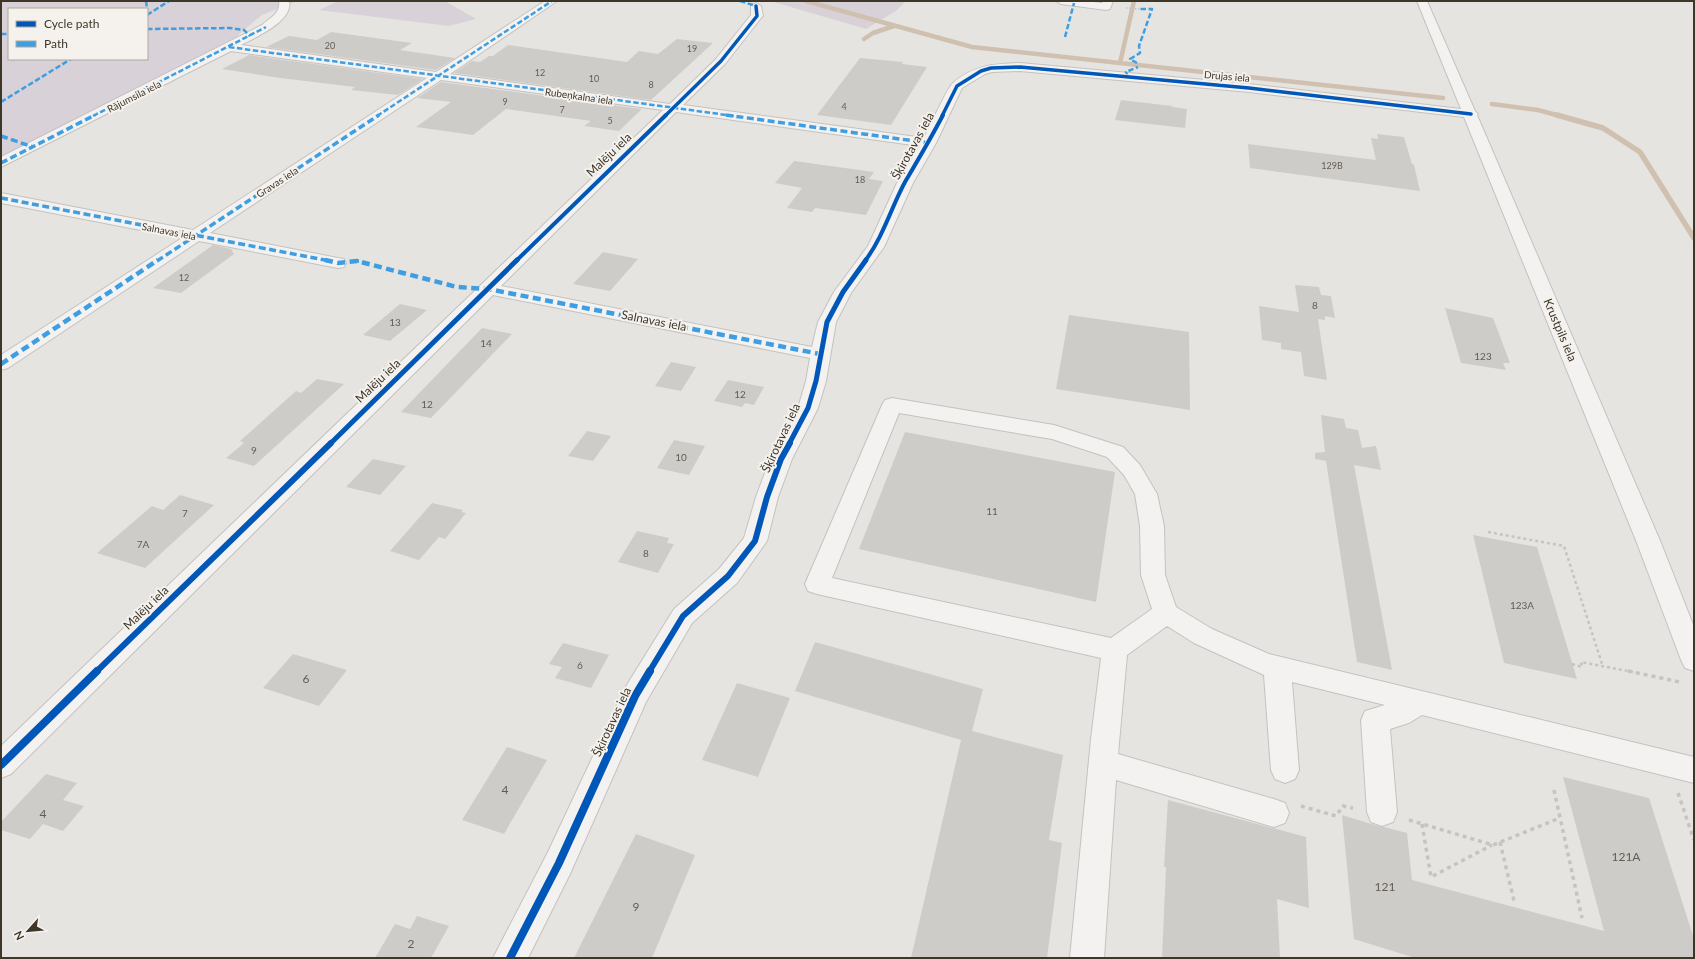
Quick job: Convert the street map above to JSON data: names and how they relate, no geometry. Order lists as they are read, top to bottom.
{
  "streets": {
    "street": [
      "Drujas iela",
      "Rājumsila iela",
      "Rubeņkalna iela",
      "Šķirotavas iela",
      "Malēju iela",
      "Gravas iela",
      "Salnavas iela",
      "Krustpils iela"
    ]
  },
  "crossings": [
    ["Drujas iela", "Šķirotavas iela"],
    ["Drujas iela", "Krustpils iela"],
    ["Rājumsila iela", "Rubeņkalna iela"],
    ["Rubeņkalna iela", "Šķirotavas iela"],
    ["Rubeņkalna iela", "Malēju iela"],
    ["Rubeņkalna iela", "Gravas iela"],
    ["Šķirotavas iela", "Salnavas iela"],
    ["Malēju iela", "Salnavas iela"],
    ["Gravas iela", "Salnavas iela"]
  ],
  "house_numbers": [
    "20",
    "19",
    "12",
    "10",
    "8",
    "9",
    "4",
    "7",
    "5",
    "129B",
    "18",
    "12",
    "8",
    "13",
    "14",
    "123",
    "12",
    "12",
    "9",
    "10",
    "11",
    "7",
    "7A",
    "8",
    "123A",
    "6",
    "6",
    "4",
    "4",
    "121A",
    "121",
    "9",
    "2"
  ],
  "legend": ["Cycle path", "Path"],
  "north": "bottom left"
}
